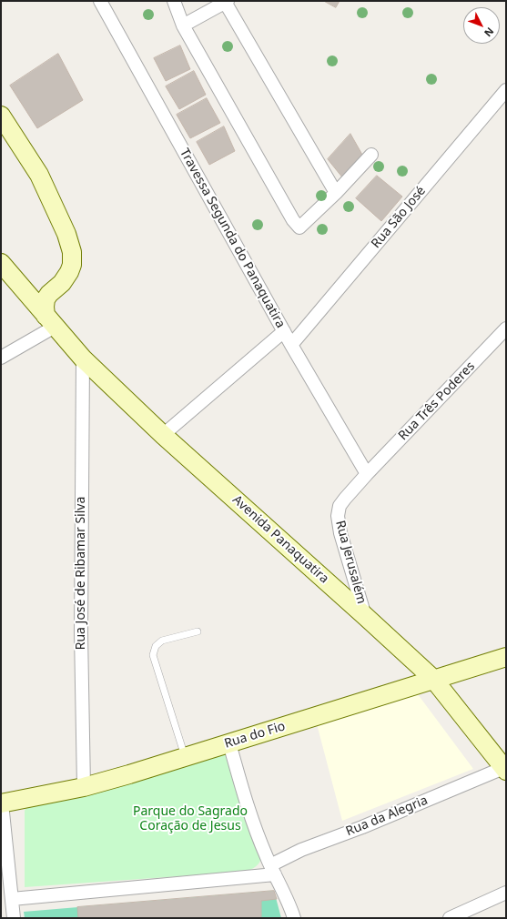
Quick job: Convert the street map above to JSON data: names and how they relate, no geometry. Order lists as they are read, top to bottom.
{
  "streets": {
    "main road": ["Avenida Panaquatira", "Rua do Fio"],
    "street": [
      "Rua São José",
      "Travessa Segunda do Panaquatira",
      "Rua Três Poderes",
      "Rua Jerusalém",
      "Rua José de Ribamar Silva",
      "Rua da Alegria"
    ]
  },
  "crossings": [
    ["Rua São José", "Travessa Segunda do Panaquatira"],
    ["Travessa Segunda do Panaquatira", "Rua Três Poderes"],
    ["Travessa Segunda do Panaquatira", "Rua Jerusalém"],
    ["Rua Três Poderes", "Rua Jerusalém"],
    ["Avenida Panaquatira", "Rua Jerusalém"],
    ["Avenida Panaquatira", "Rua José de Ribamar Silva"],
    ["Avenida Panaquatira", "Rua do Fio"],
    ["Avenida Panaquatira", "Rua da Alegria"],
    ["Rua José de Ribamar Silva", "Rua do Fio"]
  ],
  "parks": ["Parque do Sagrado Coração de Jesus"],
  "north": "bottom right"
}
